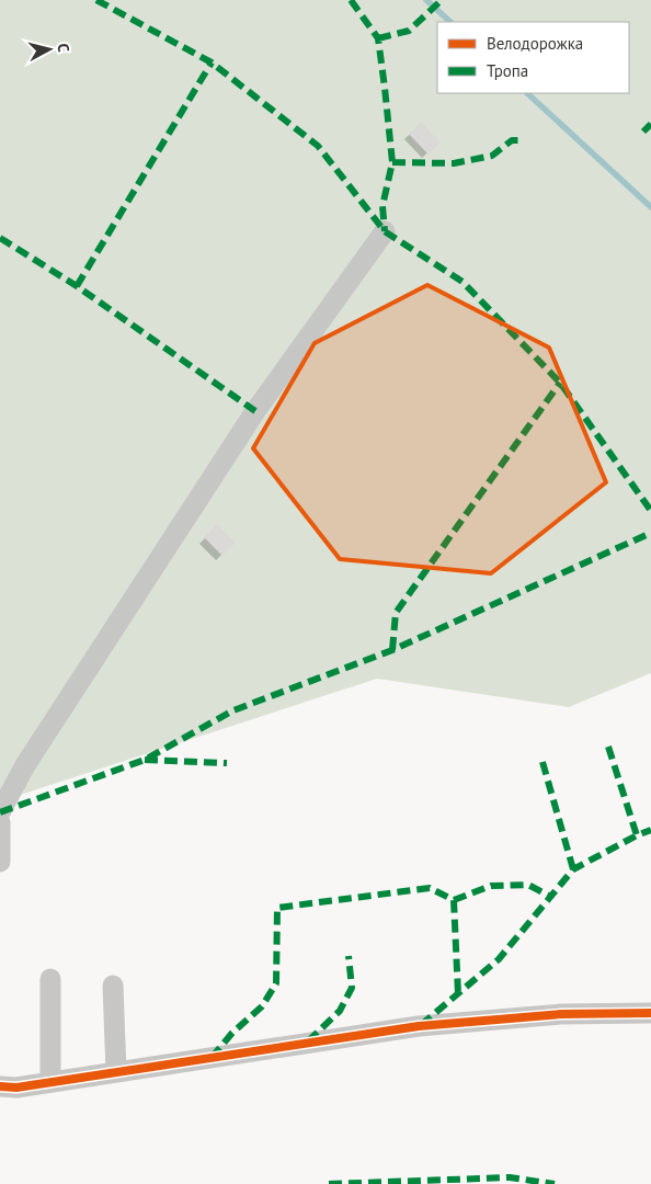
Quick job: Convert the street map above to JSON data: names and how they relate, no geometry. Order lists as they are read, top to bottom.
{
  "legend": ["Велодорожка", "Тропа"],
  "north": "right"
}
